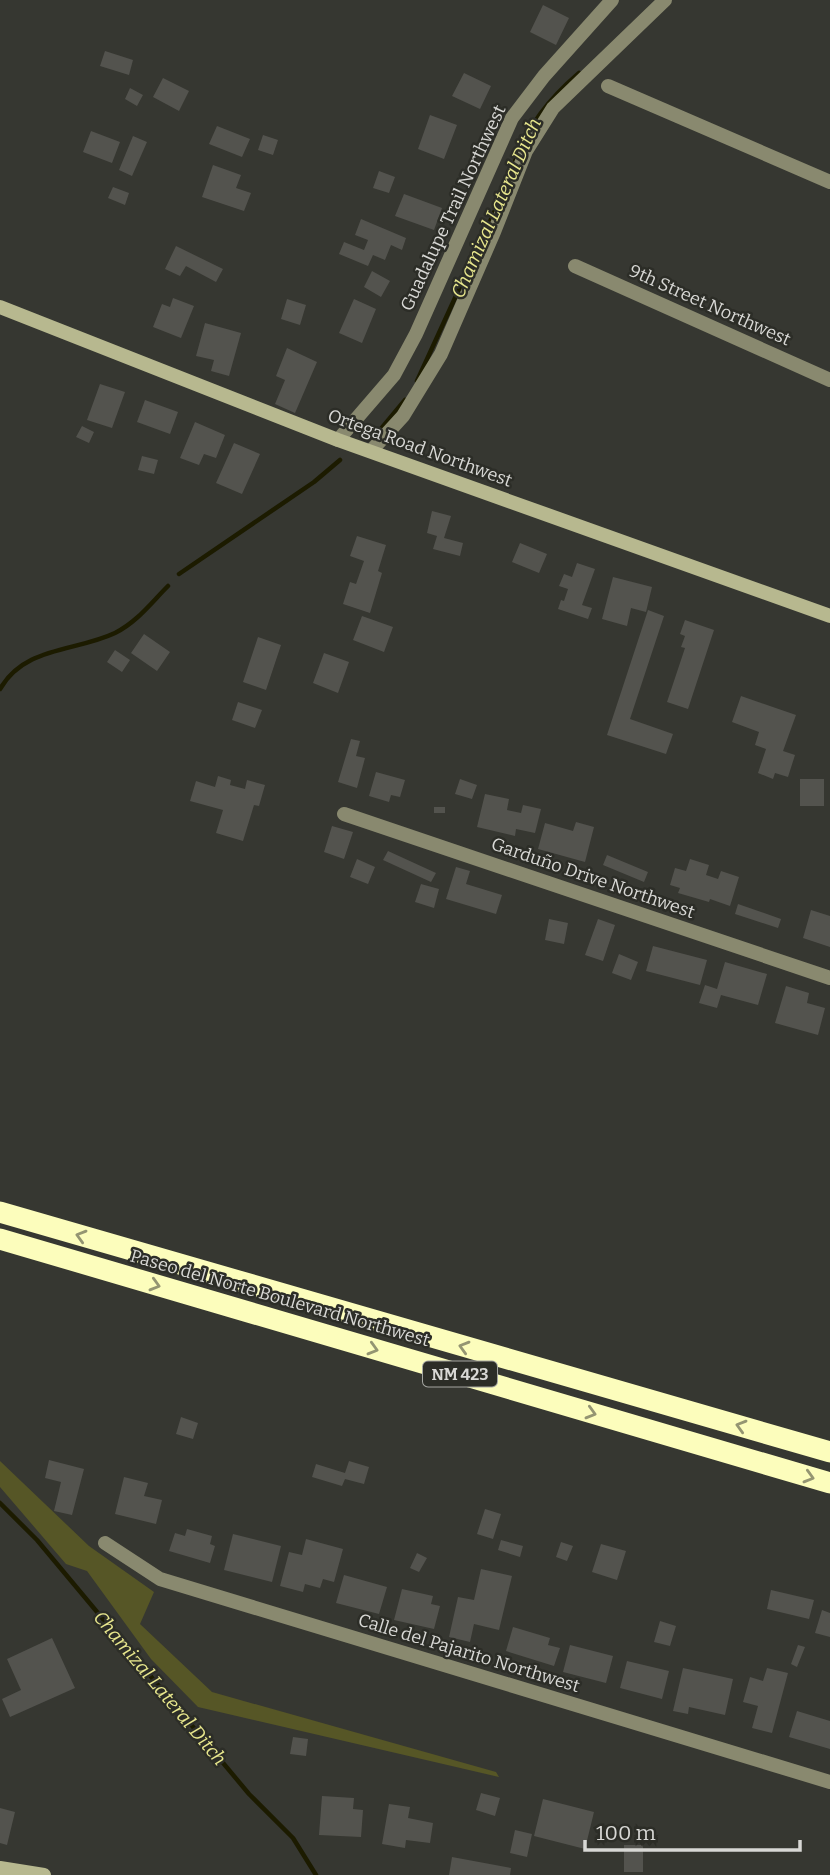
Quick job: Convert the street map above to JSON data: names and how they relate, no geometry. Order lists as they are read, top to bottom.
{
  "streets": {
    "highway": ["Paseo del Norte Boulevard Northwest", "NM 423"],
    "street": [
      "Guadalupe Trail Northwest",
      "9th Street Northwest",
      "Ortega Road Northwest",
      "Garduño Drive Northwest",
      "Calle del Pajarito Northwest"
    ]
  },
  "crossings": [
    ["Guadalupe Trail Northwest", "Ortega Road Northwest"]
  ],
  "water": ["Chamizal Lateral Ditch"],
  "scale_bar": "100 m"
}
